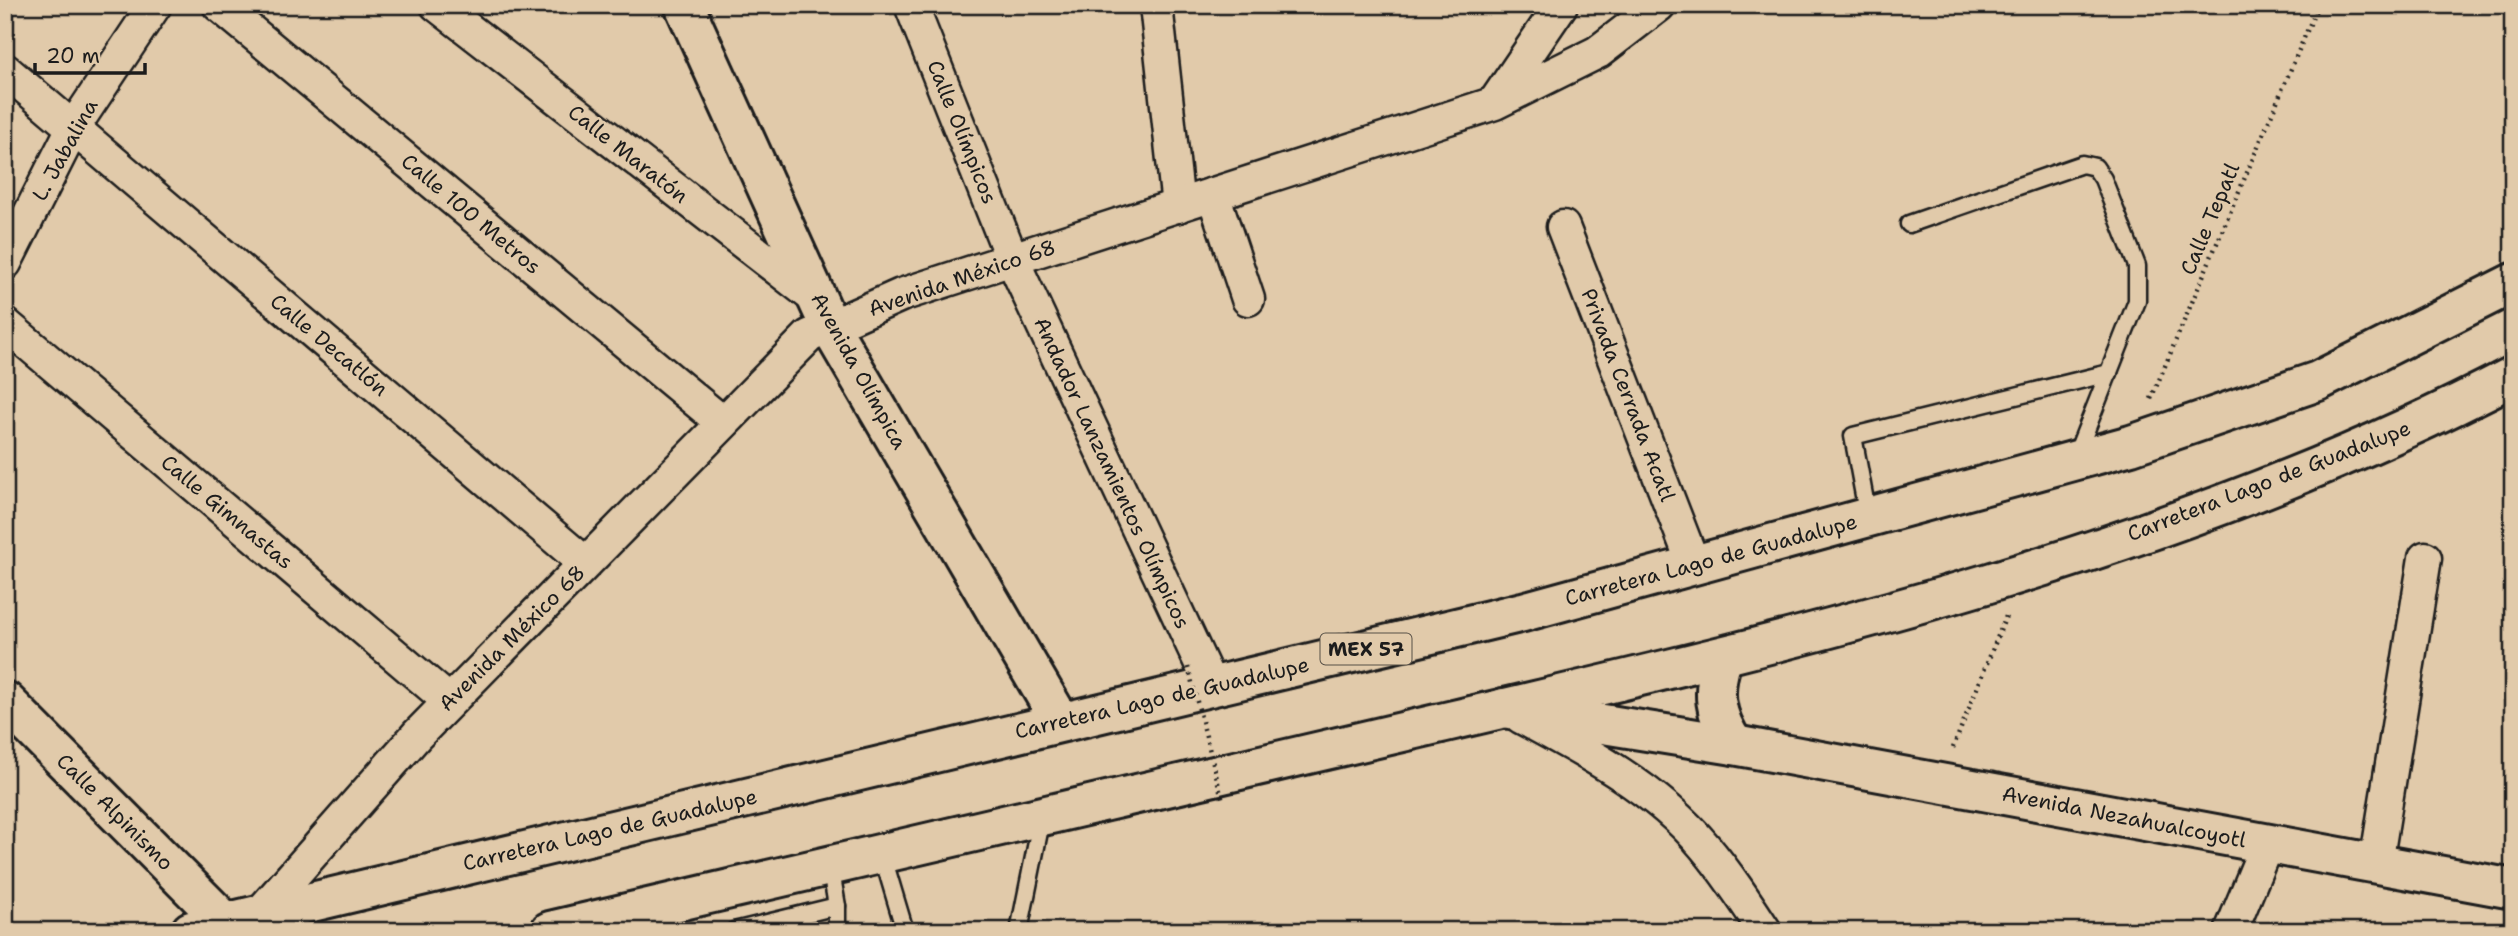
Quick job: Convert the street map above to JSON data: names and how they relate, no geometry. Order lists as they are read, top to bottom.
{
  "streets": {
    "main road": [
      "Avenida Olímpica",
      "Carretera Lago de Guadalupe",
      "MEX 57",
      "Calle Alpinismo",
      "Avenida Nezahualcoyotl"
    ],
    "street": [
      "Calle Olímpicos",
      "L. Jabalina",
      "Calle Maratón",
      "Calle 100 Metros",
      "Avenida México 68",
      "Calle Decatlón",
      "Privada Cerrada Acatl",
      "Andador Lanzamientos Olímpicos",
      "Calle Gimnastas"
    ],
    "path": ["Calle Tepatl"]
  },
  "crossings": [
    ["Calle Olímpicos", "Avenida México 68"],
    ["Calle Olímpicos", "Andador Lanzamientos Olímpicos"],
    ["L. Jabalina", "Calle Decatlón"],
    ["Calle Maratón", "Avenida México 68"],
    ["Calle Maratón", "Avenida Olímpica"],
    ["Calle 100 Metros", "Avenida México 68"],
    ["Calle Tepatl", "Carretera Lago de Guadalupe"],
    ["Avenida México 68", "Calle Decatlón"],
    ["Avenida México 68", "Avenida Olímpica"],
    ["Avenida México 68", "Andador Lanzamientos Olímpicos"],
    ["Avenida México 68", "Carretera Lago de Guadalupe"],
    ["Avenida México 68", "Calle Gimnastas"],
    ["Avenida México 68", "Calle Alpinismo"],
    ["Avenida Olímpica", "Carretera Lago de Guadalupe"],
    ["Privada Cerrada Acatl", "Carretera Lago de Guadalupe"],
    ["Andador Lanzamientos Olímpicos", "Carretera Lago de Guadalupe"],
    ["Carretera Lago de Guadalupe", "Calle Alpinismo"],
    ["Carretera Lago de Guadalupe", "Avenida Nezahualcoyotl"]
  ],
  "scale_bar": "20 m"
}
